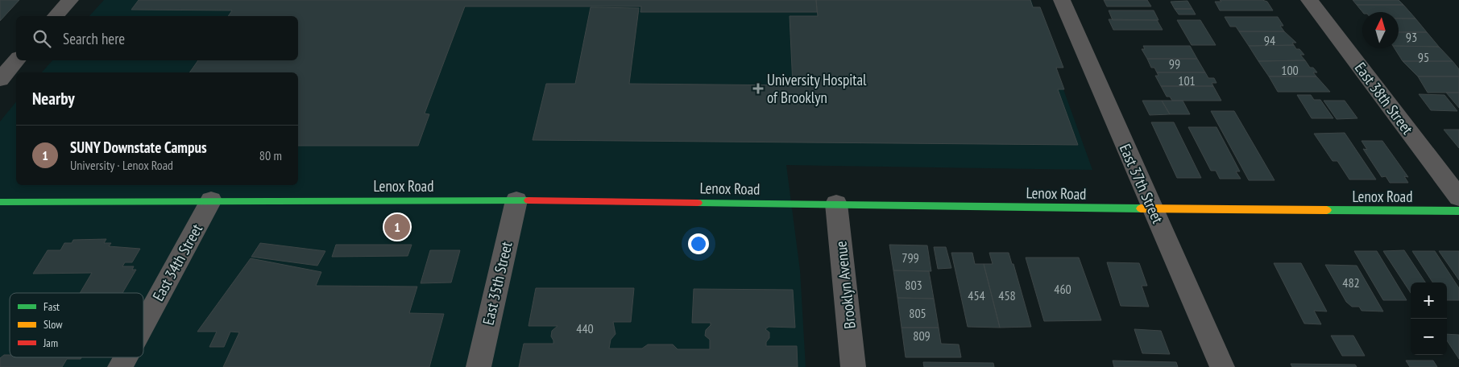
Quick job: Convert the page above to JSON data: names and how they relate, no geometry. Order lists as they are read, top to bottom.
{
  "streets": {
    "street": [
      "East 38th Street",
      "East 37th Street",
      "Lenox Road",
      "East 34th Street",
      "East 35th Street",
      "Brooklyn Avenue"
    ]
  },
  "crossings": [
    ["East 37th Street", "Lenox Road"],
    ["Lenox Road", "East 34th Street"],
    ["Lenox Road", "East 35th Street"],
    ["Lenox Road", "Brooklyn Avenue"]
  ],
  "places": {
    "health": ["University Hospital of Brooklyn"]
  },
  "house_numbers": [
    "93",
    "94",
    "95",
    "99",
    "100",
    "101",
    "799",
    "482",
    "803",
    "460",
    "454",
    "458",
    "805",
    "440",
    "809"
  ],
  "legend": ["Fast", "Slow", "Jam"],
  "north": "top",
  "page": {
    "search": "Search here",
    "heading": "Nearby",
    "list": [
      {
        "mark": "1",
        "name": "SUNY Downstate Campus",
        "note": "University · Lenox Road",
        "value": "80 m"
      }
    ],
    "pins": "1",
    "map_buttons": ["+", "−"]
  }
}
